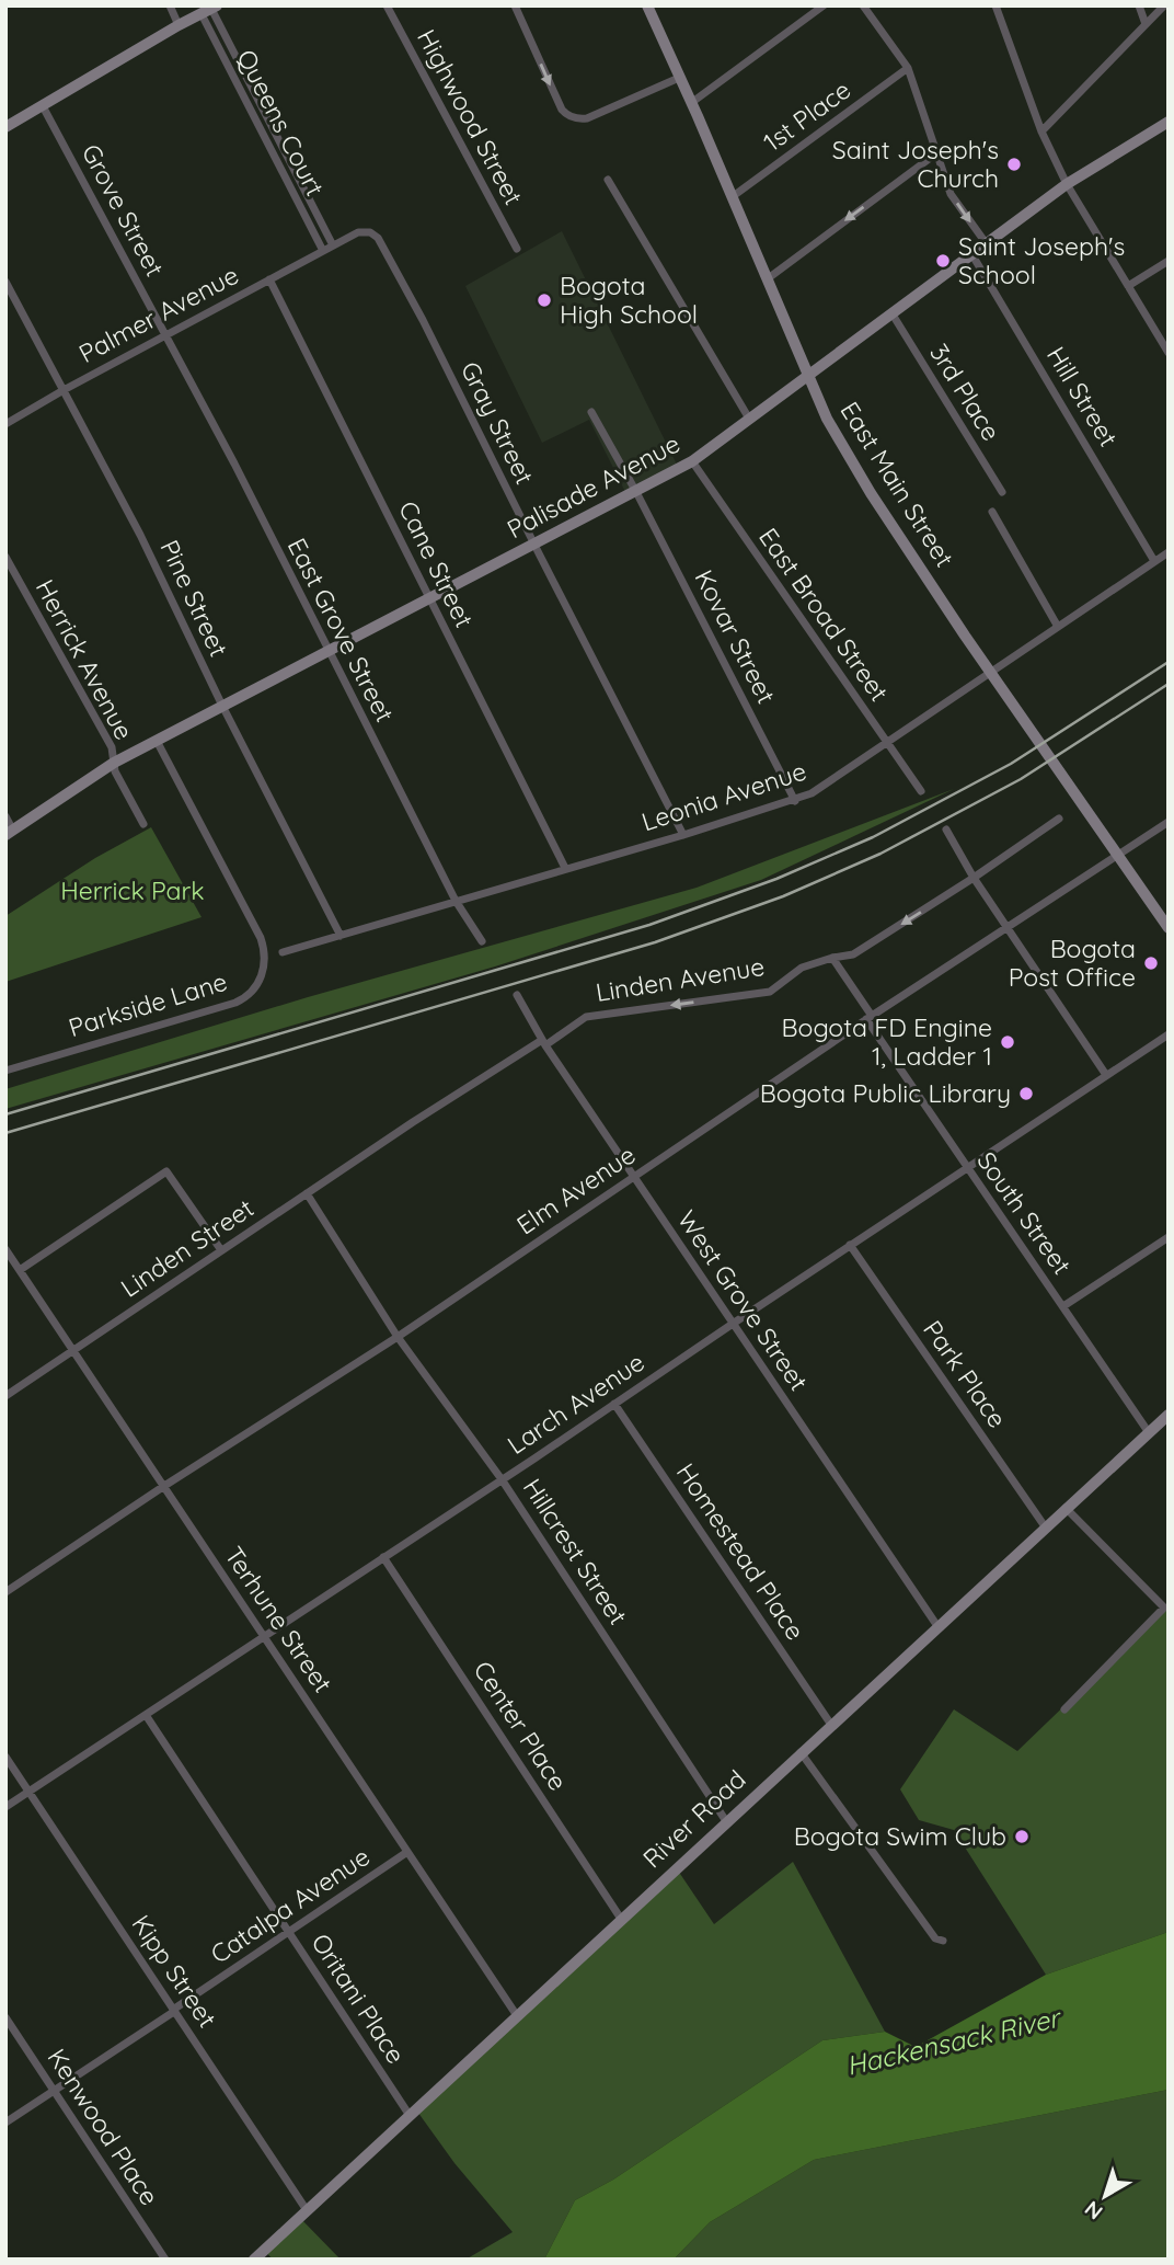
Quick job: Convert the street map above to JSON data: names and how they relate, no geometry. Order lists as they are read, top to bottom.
{
  "streets": {
    "main road": ["East Main Street", "Palisade Avenue", "River Road"],
    "street": [
      "1st Place",
      "Highwood Street",
      "Queens Court",
      "Grove Street",
      "Palmer Avenue",
      "3rd Place",
      "Hill Street",
      "Gray Street",
      "Cane Street",
      "Pine Street",
      "East Broad Street",
      "East Grove Street",
      "Kovar Street",
      "Herrick Avenue",
      "Leonia Avenue",
      "Linden Avenue",
      "Parkside Lane",
      "Elm Avenue",
      "South Street",
      "Linden Street",
      "West Grove Street",
      "Park Place",
      "Larch Avenue",
      "Hillcrest Street",
      "Homestead Place",
      "Terhune Street",
      "Center Place",
      "Catalpa Avenue",
      "Kipp Street",
      "Oritani Place",
      "Kenwood Place"
    ]
  },
  "crossings": [
    ["1st Place", "East Main Street"],
    ["Queens Court", "Palmer Avenue"],
    ["Queens Court", "Gray Street"],
    ["Grove Street", "Palmer Avenue"],
    ["Grove Street", "East Grove Street"],
    ["Palmer Avenue", "Gray Street"],
    ["Palmer Avenue", "Cane Street"],
    ["Palmer Avenue", "Pine Street"],
    ["Palmer Avenue", "East Grove Street"],
    ["3rd Place", "Palisade Avenue"],
    ["Hill Street", "Palisade Avenue"],
    ["Hill Street", "Leonia Avenue"],
    ["Gray Street", "Palisade Avenue"],
    ["Gray Street", "Leonia Avenue"],
    ["East Main Street", "Palisade Avenue"],
    ["East Main Street", "Elm Avenue"],
    ["Palisade Avenue", "Cane Street"],
    ["Palisade Avenue", "Pine Street"],
    ["Palisade Avenue", "East Broad Street"],
    ["Palisade Avenue", "East Grove Street"],
    ["Palisade Avenue", "Kovar Street"],
    ["Palisade Avenue", "Herrick Avenue"],
    ["Palisade Avenue", "Parkside Lane"],
    ["Cane Street", "Leonia Avenue"],
    ["Pine Street", "Leonia Avenue"],
    ["East Broad Street", "Leonia Avenue"],
    ["East Grove Street", "Leonia Avenue"],
    ["Kovar Street", "Leonia Avenue"],
    ["Linden Avenue", "South Street"],
    ["Linden Avenue", "Linden Street"],
    ["Linden Avenue", "West Grove Street"],
    ["Elm Avenue", "South Street"],
    ["Elm Avenue", "West Grove Street"],
    ["Elm Avenue", "Hillcrest Street"],
    ["Elm Avenue", "Terhune Street"],
    ["South Street", "Larch Avenue"],
    ["South Street", "River Road"],
    ["Linden Street", "Hillcrest Street"],
    ["Linden Street", "Terhune Street"],
    ["West Grove Street", "Larch Avenue"],
    ["West Grove Street", "River Road"],
    ["Park Place", "Larch Avenue"],
    ["Park Place", "River Road"],
    ["Larch Avenue", "Hillcrest Street"],
    ["Larch Avenue", "Homestead Place"],
    ["Larch Avenue", "Terhune Street"],
    ["Larch Avenue", "Center Place"],
    ["Larch Avenue", "Kipp Street"],
    ["Larch Avenue", "Oritani Place"],
    ["Hillcrest Street", "River Road"],
    ["Homestead Place", "River Road"],
    ["Terhune Street", "River Road"],
    ["Terhune Street", "Catalpa Avenue"],
    ["Center Place", "River Road"],
    ["River Road", "Kipp Street"],
    ["River Road", "Oritani Place"],
    ["Catalpa Avenue", "Kipp Street"],
    ["Catalpa Avenue", "Oritani Place"],
    ["Catalpa Avenue", "Kenwood Place"]
  ],
  "one_way": ["Linden Avenue"],
  "water": ["Hackensack River"],
  "parks": ["Herrick Park"],
  "places": [
    "Saint Joseph's Church",
    "Saint Joseph's School",
    "Bogota High School",
    "Bogota Post Office",
    "Bogota FD Engine 1, Ladder 1",
    "Bogota Public Library",
    "Bogota Swim Club"
  ],
  "north": "bottom left"
}
